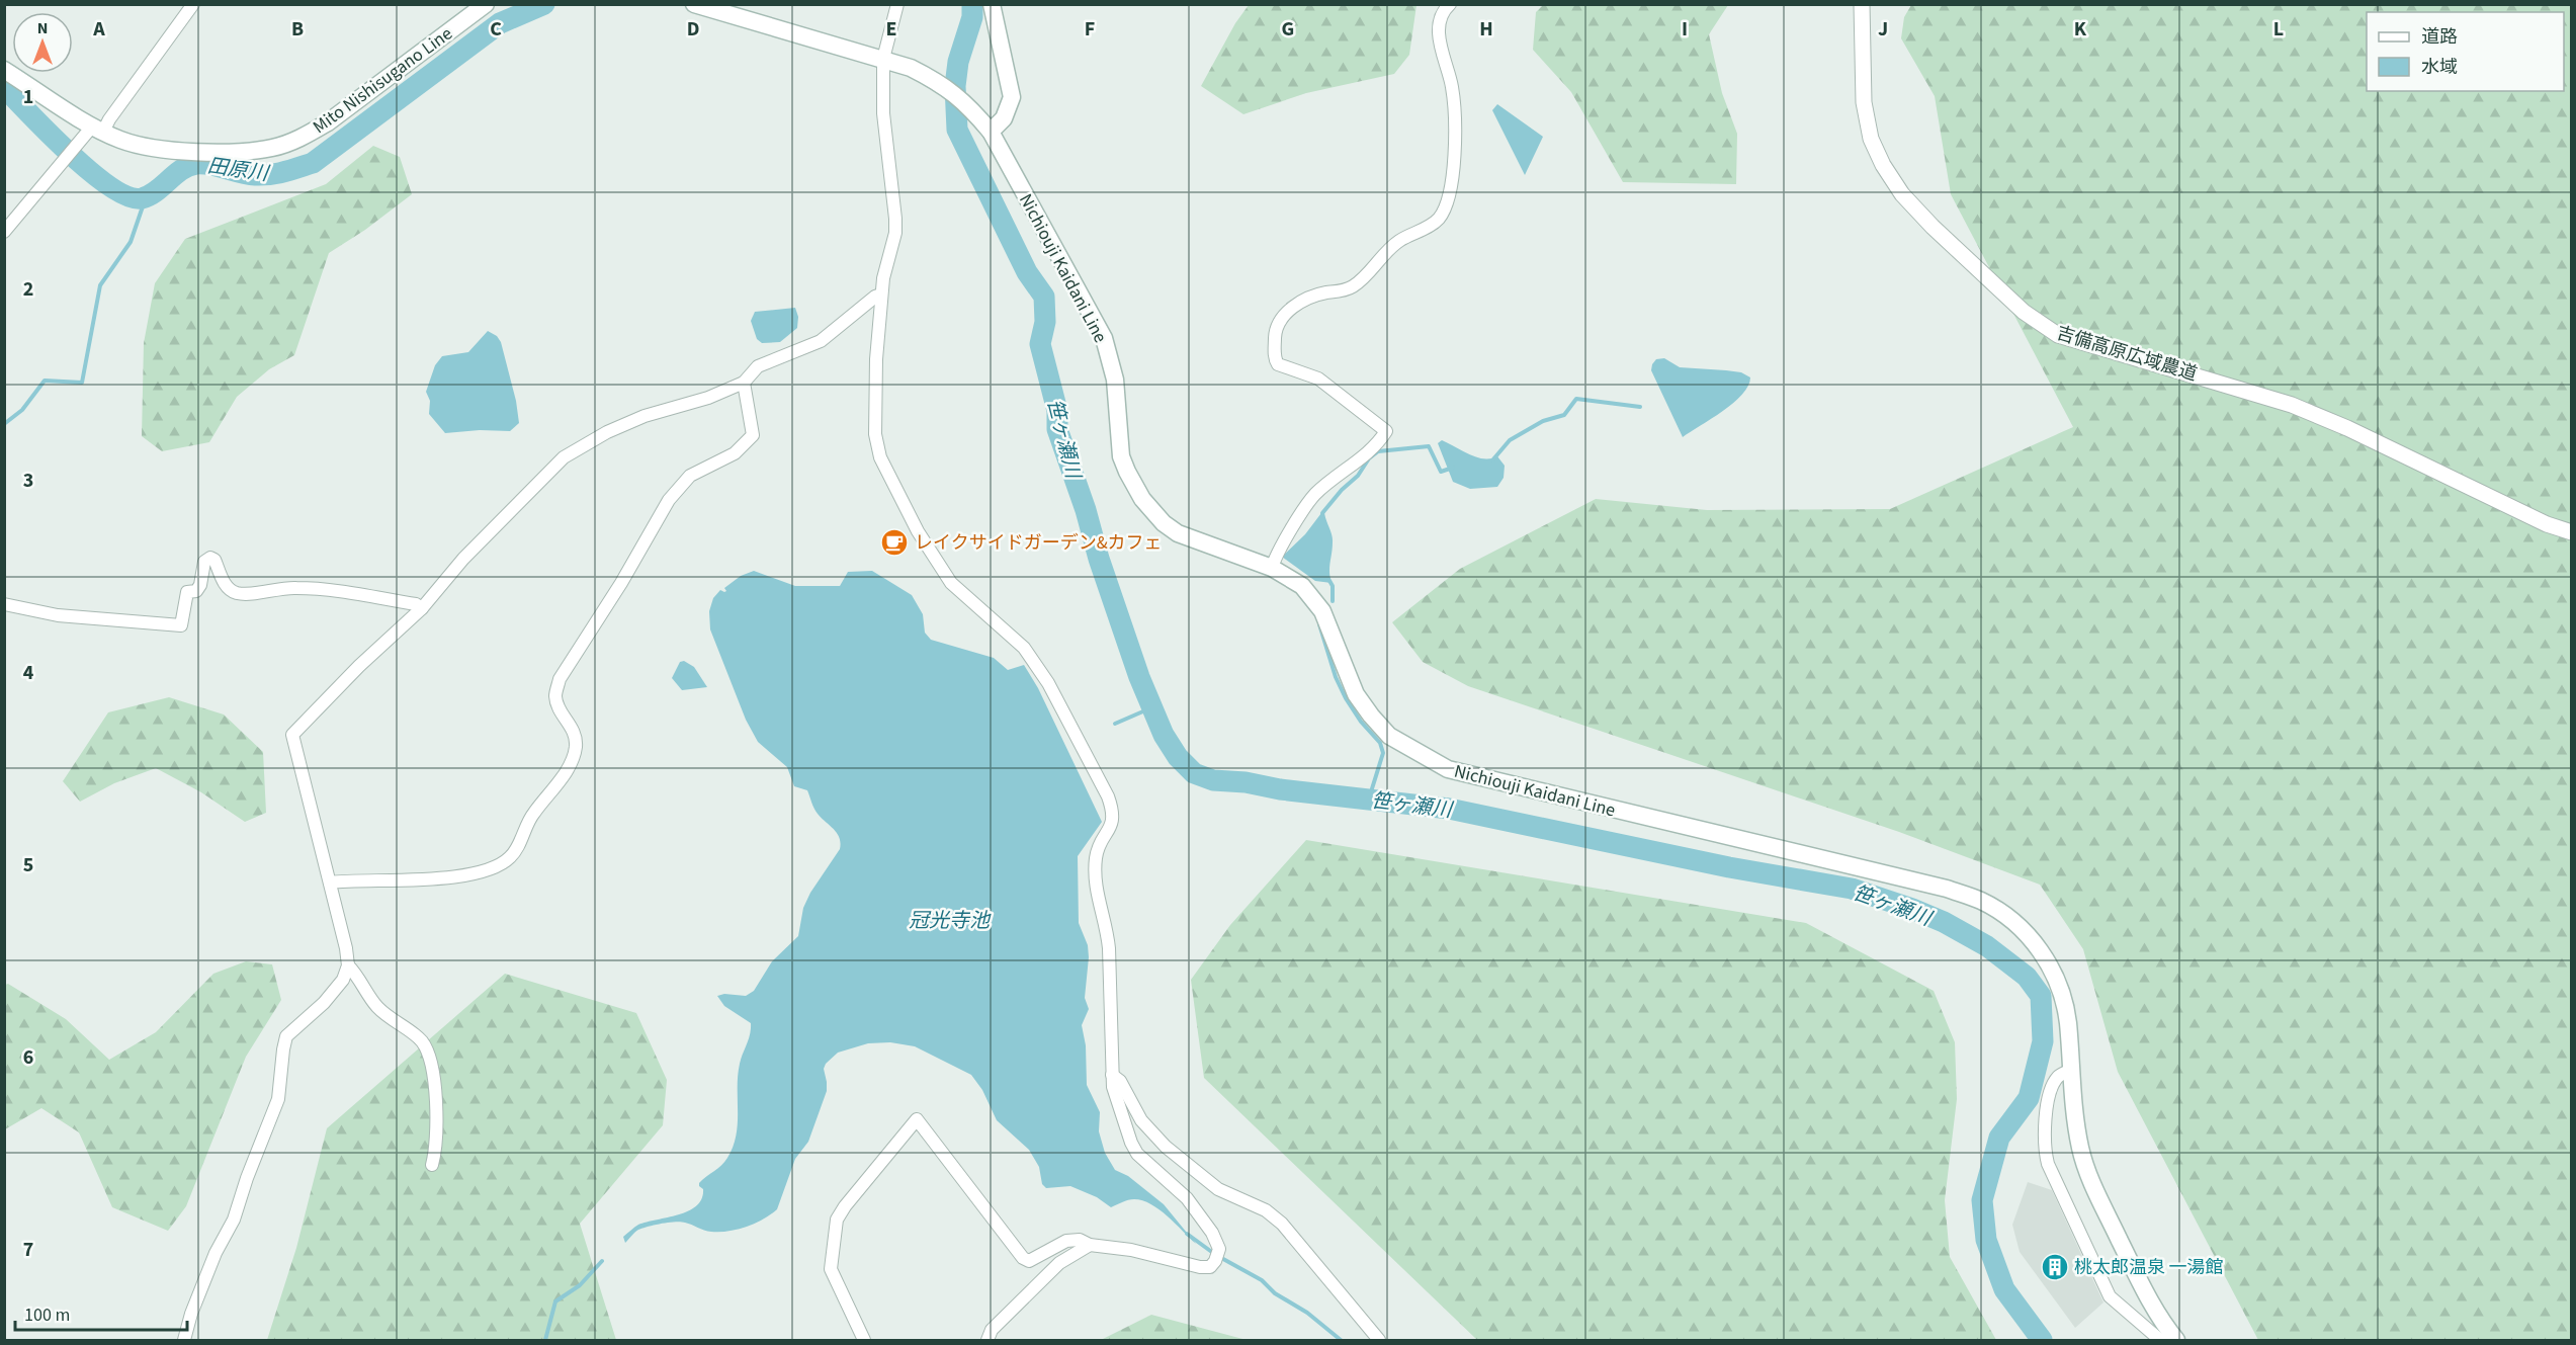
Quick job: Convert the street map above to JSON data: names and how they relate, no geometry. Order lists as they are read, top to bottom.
{
  "streets": {
    "main road": ["Mito Nishisugano Line", "Nichiouji Kaidani Line"],
    "street": ["吉備高原広域農道"]
  },
  "water": ["田原川", "笹ヶ瀬川", "冠光寺池"],
  "places": {
    "cafe": ["レイクサイドガーデン&カフェ"],
    "building": ["桃太郎温泉 一湯館"]
  },
  "legend": ["道路", "水域"],
  "scale_bar": "100 m",
  "north": "top",
  "grid": {
    "columns": [
      "A",
      "B",
      "C",
      "D",
      "E",
      "F",
      "G",
      "H",
      "I",
      "J",
      "K",
      "L"
    ],
    "rows": [
      "1",
      "2",
      "3",
      "4",
      "5",
      "6",
      "7"
    ]
  }
}
